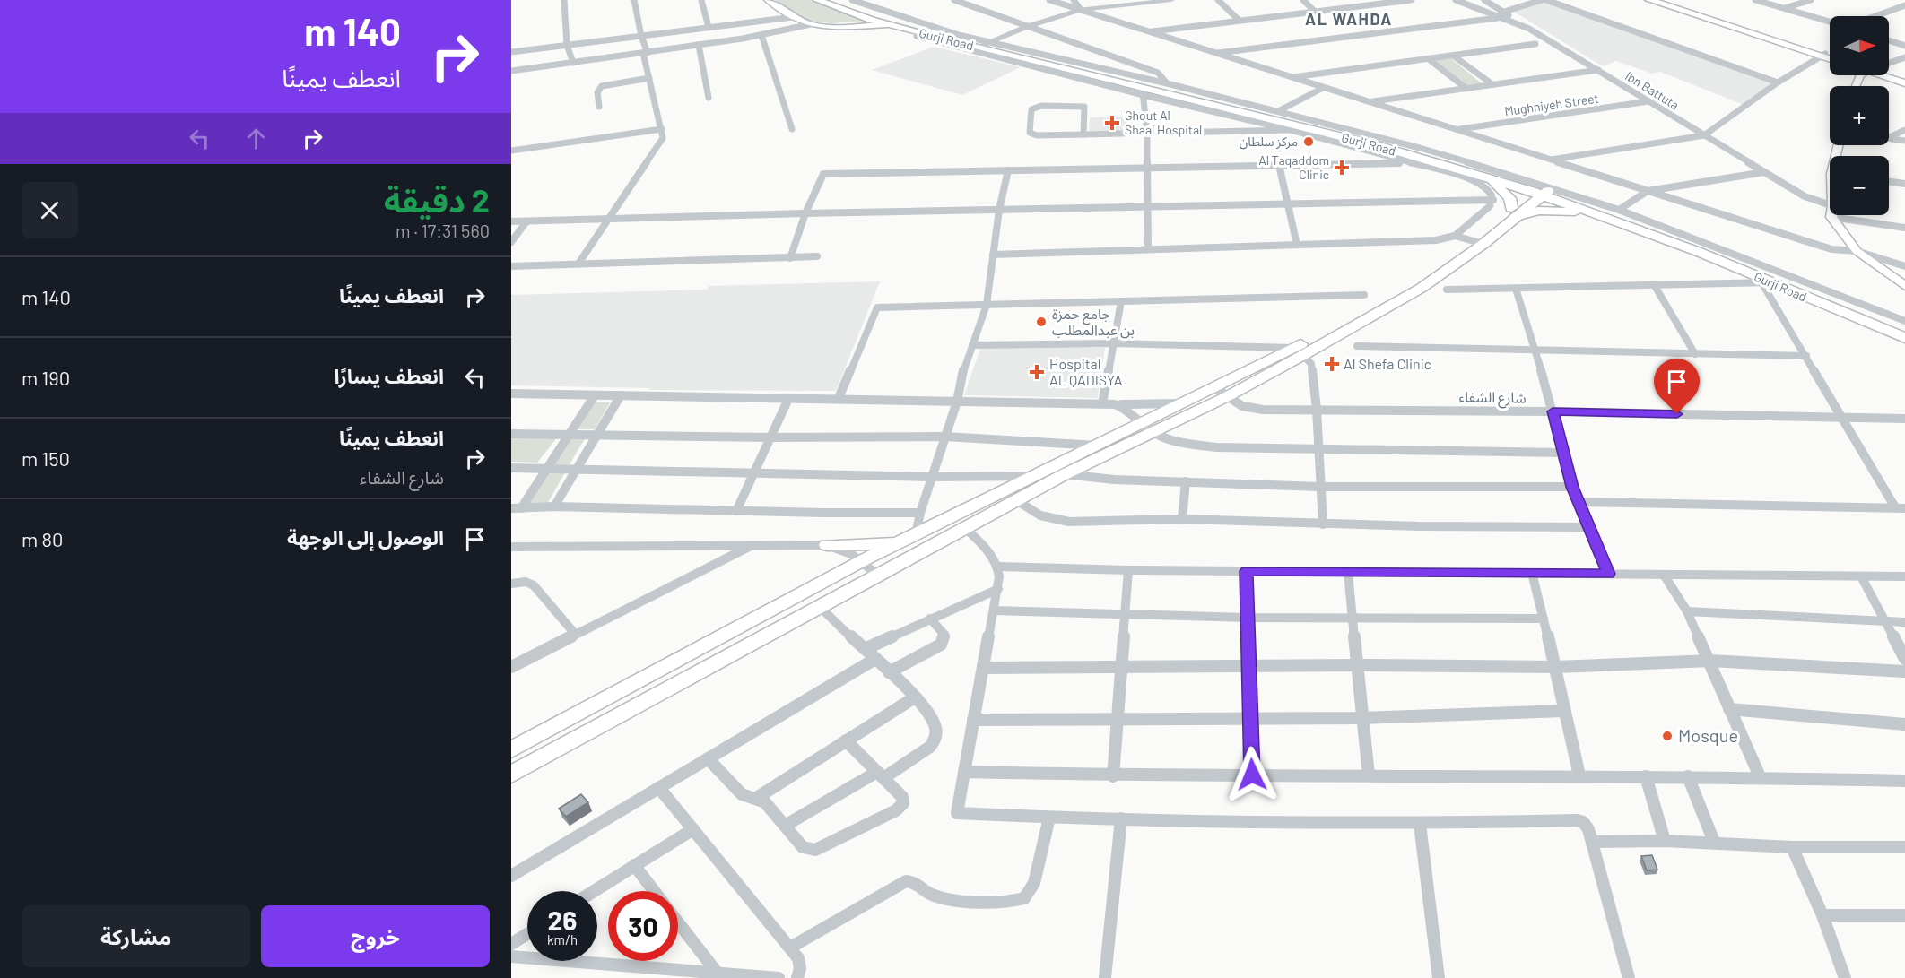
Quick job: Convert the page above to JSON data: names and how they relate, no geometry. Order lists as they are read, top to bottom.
{
  "streets": {
    "main road": ["Gurji Road"],
    "street": ["Ibn Battuta", "Mughniyeh Street", "شارع الشفاء"]
  },
  "crossings": [
    ["Ibn Battuta", "Mughniyeh Street"]
  ],
  "districts": ["AL WAHDA"],
  "places": {
    "health": [
      "Ghout Al Shaal Hospital",
      "Al Taqaddom Clinic",
      "Al Shefa Clinic",
      "Hospital AL QADISYA"
    ],
    "other": ["مركز سلطان", "جامع حمزة بن عبدالمطلب", "Mosque"]
  },
  "north": "right",
  "page": {
    "turn": ["140 m", "انعطف يمينًا"],
    "map_buttons": ["+", "−"],
    "heading": ["2 دقيقة", "560 m · 17:31"],
    "list": [
      {
        "name": "انعطف يمينًا",
        "value": "140 m"
      },
      {
        "name": "انعطف يسارًا",
        "value": "190 m"
      },
      {
        "name": "انعطف يمينًا",
        "note": "شارع الشفاء",
        "value": "150 m"
      },
      {
        "name": "الوصول إلى الوجهة",
        "value": "80 m"
      }
    ],
    "speed": "26 km/h",
    "limit": "30",
    "buttons": ["خروج", "مشاركة"]
  }
}
